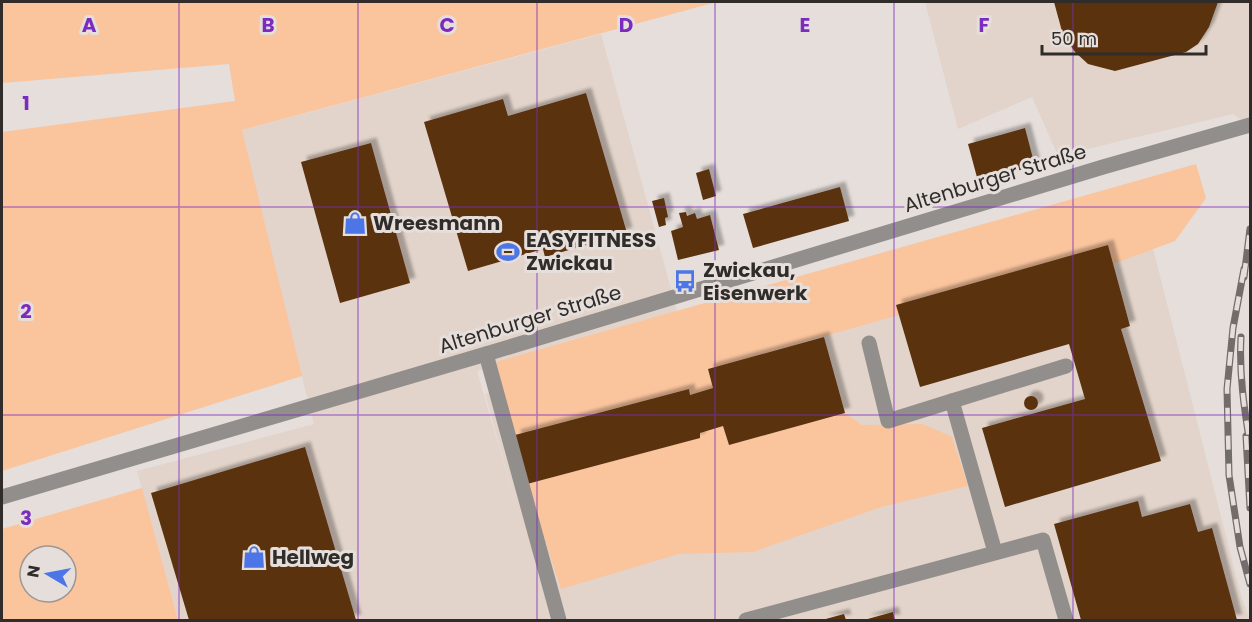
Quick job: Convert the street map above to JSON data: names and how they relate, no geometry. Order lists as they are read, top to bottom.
{
  "streets": {
    "street": ["Altenburger Straße"]
  },
  "places": {
    "shop": ["Wreesmann", "Hellweg"],
    "sports": ["EASYFITNESS Zwickau"],
    "bus stop": ["Zwickau, Eisenwerk"]
  },
  "scale_bar": "50 m",
  "north": "left",
  "grid": {
    "columns": [
      "A",
      "B",
      "C",
      "D",
      "E",
      "F"
    ],
    "rows": ["1", "2", "3"]
  }
}
